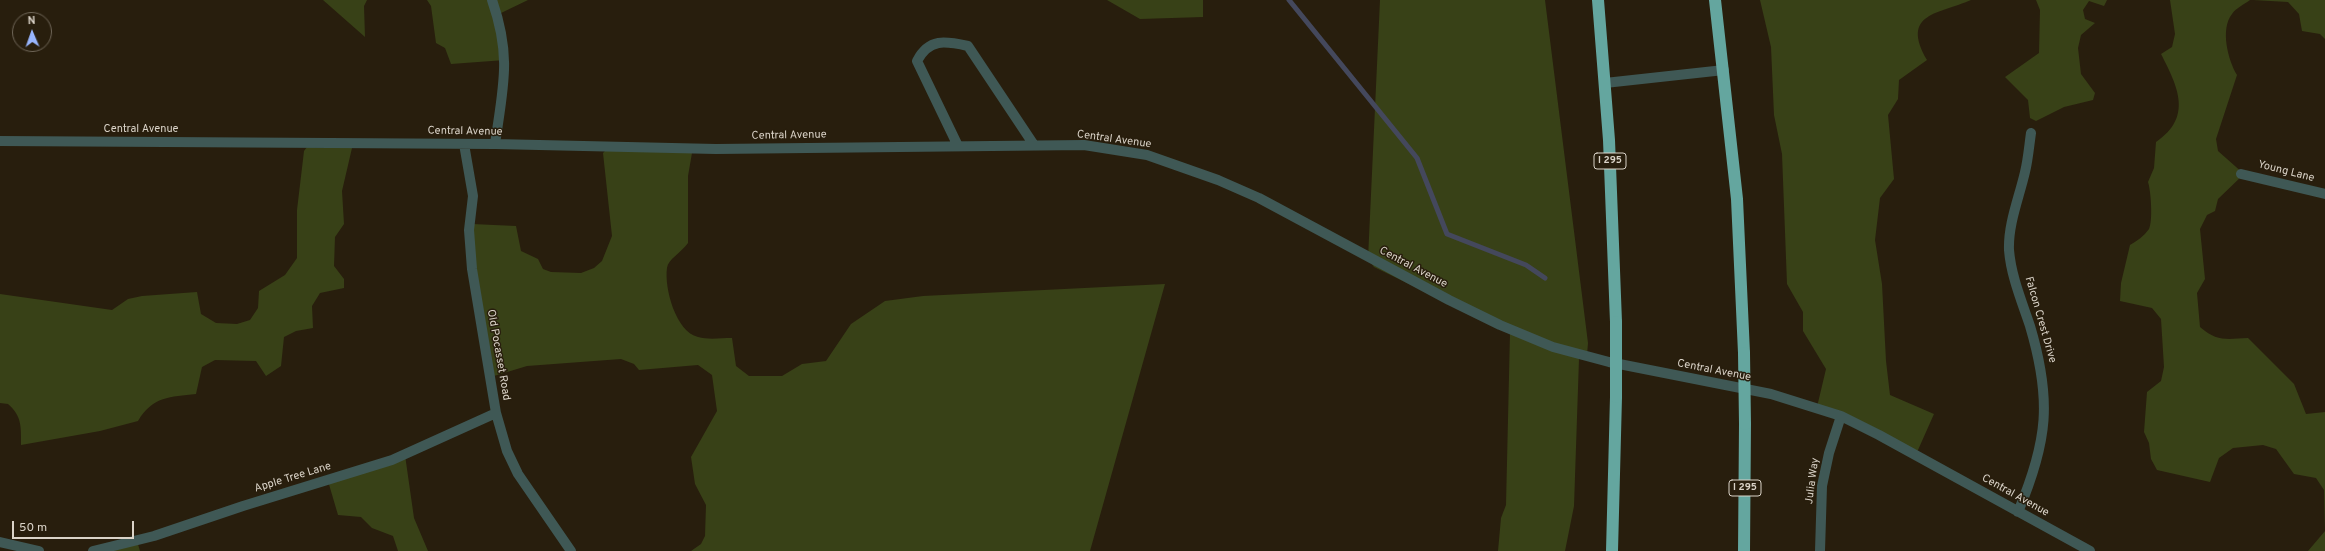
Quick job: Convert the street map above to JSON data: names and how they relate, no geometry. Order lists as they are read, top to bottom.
{
  "streets": {
    "highway": ["I 295"],
    "street": [
      "Central Avenue",
      "Young Lane",
      "Falcon Crest Drive",
      "Old Pocasset Road",
      "Apple Tree Lane",
      "Julia Way"
    ]
  },
  "crossings": [
    ["Central Avenue", "Falcon Crest Drive"],
    ["Central Avenue", "Old Pocasset Road"],
    ["Central Avenue", "Julia Way"],
    ["Old Pocasset Road", "Apple Tree Lane"]
  ],
  "scale_bar": "50 m",
  "north": "top"
}
